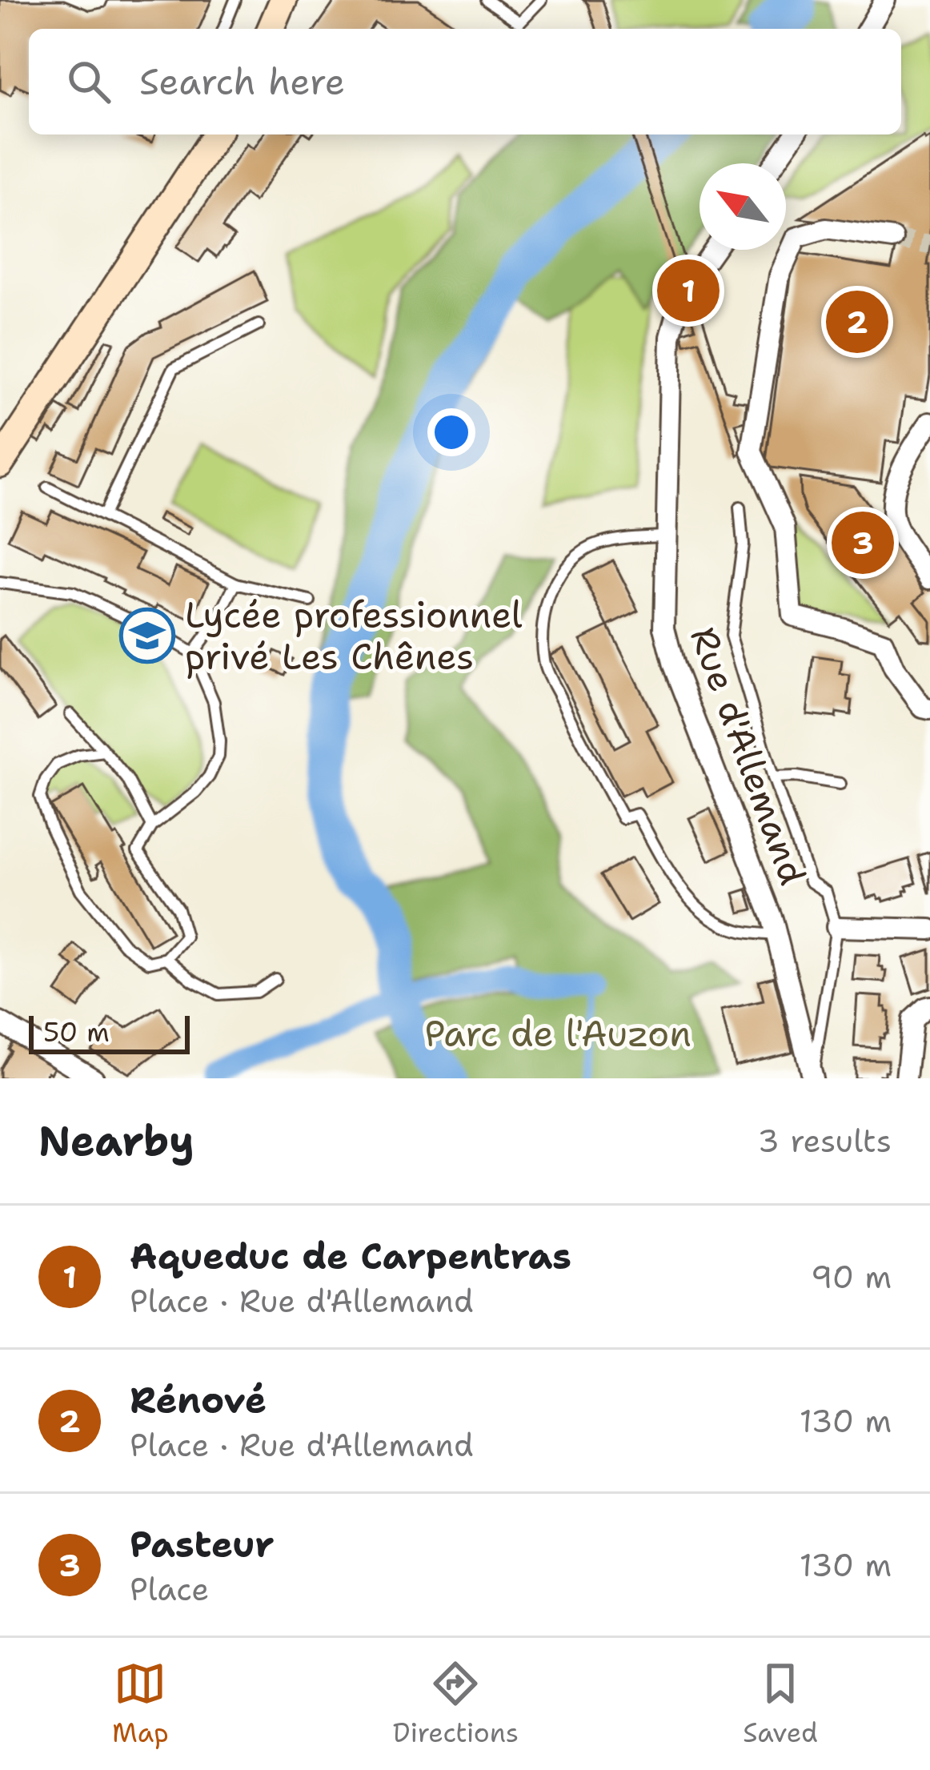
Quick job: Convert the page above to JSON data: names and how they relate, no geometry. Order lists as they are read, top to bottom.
{
  "streets": {
    "street": ["Rue d'Allemand"]
  },
  "parks": ["Parc de l'Auzon"],
  "places": {
    "school or university": ["Lycée professionnel privé Les Chênes"]
  },
  "scale_bar": "50 m",
  "north": "top left",
  "page": {
    "search": "Search here",
    "pins": ["1", "2", "3"],
    "scale": "50 m",
    "heading": ["Nearby", "3 results"],
    "list": [
      {
        "mark": "1",
        "name": "Aqueduc de Carpentras",
        "note": "Place · Rue d'Allemand",
        "value": "90 m"
      },
      {
        "mark": "2",
        "name": "Rénové",
        "note": "Place · Rue d'Allemand",
        "value": "130 m"
      },
      {
        "mark": "3",
        "name": "Pasteur",
        "note": "Place",
        "value": "130 m"
      }
    ],
    "nav": ["Map", "Directions", "Saved"]
  }
}
